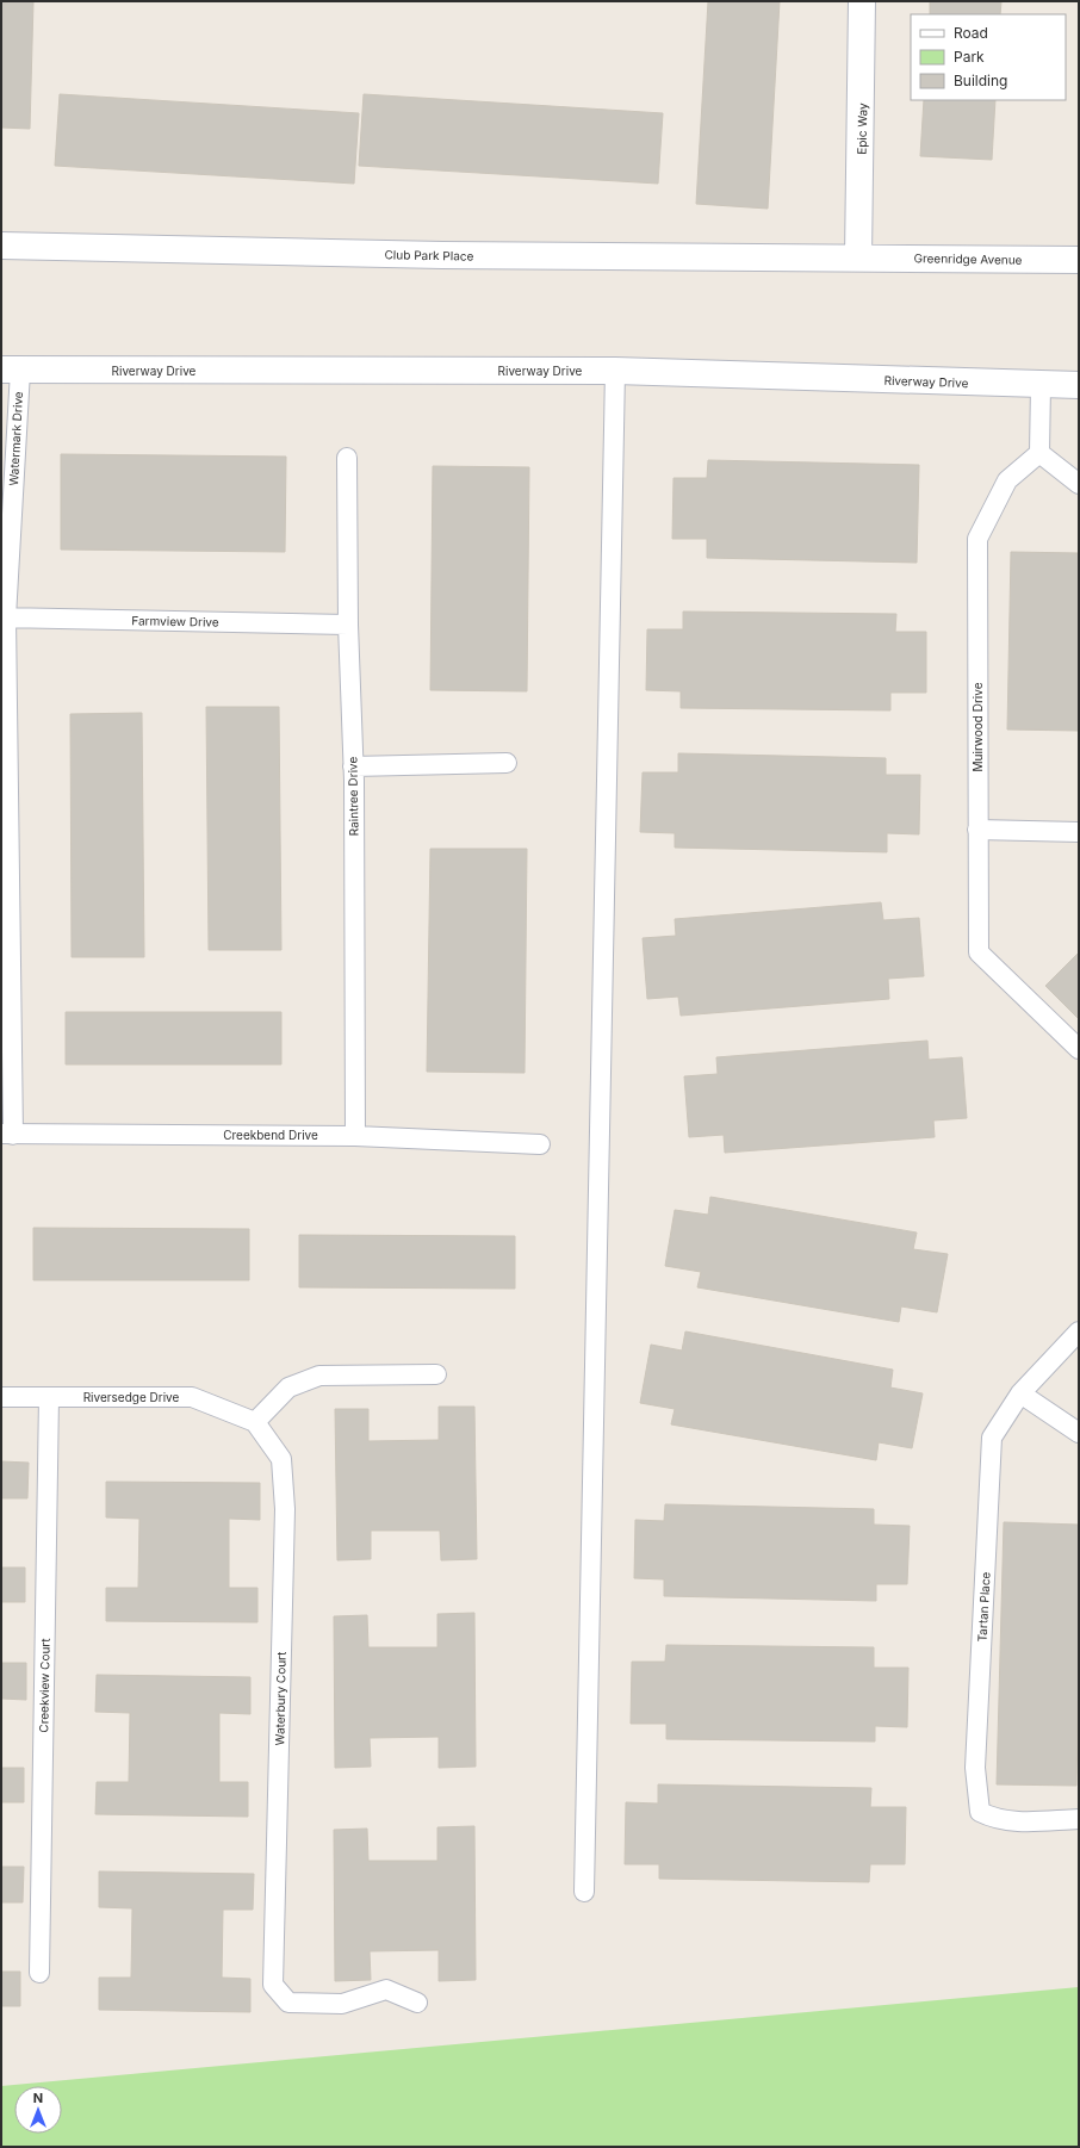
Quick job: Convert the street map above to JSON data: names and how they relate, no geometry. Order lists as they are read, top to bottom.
{
  "streets": {
    "street": [
      "Epic Way",
      "Club Park Place",
      "Greenridge Avenue",
      "Riverway Drive"
    ],
    "lane": [
      "Watermark Drive",
      "Farmview Drive",
      "Muirwood Drive",
      "Raintree Drive",
      "Creekbend Drive",
      "Riversedge Drive",
      "Tartan Place",
      "Creekview Court",
      "Waterbury Court"
    ]
  },
  "crossings": [
    ["Epic Way", "Club Park Place"],
    ["Epic Way", "Greenridge Avenue"],
    ["Club Park Place", "Greenridge Avenue"],
    ["Riverway Drive", "Watermark Drive"],
    ["Watermark Drive", "Farmview Drive"],
    ["Watermark Drive", "Creekbend Drive"],
    ["Farmview Drive", "Raintree Drive"],
    ["Raintree Drive", "Creekbend Drive"],
    ["Riversedge Drive", "Creekview Court"],
    ["Riversedge Drive", "Waterbury Court"]
  ],
  "legend": ["Road", "Park", "Building"],
  "north": "top"
}
